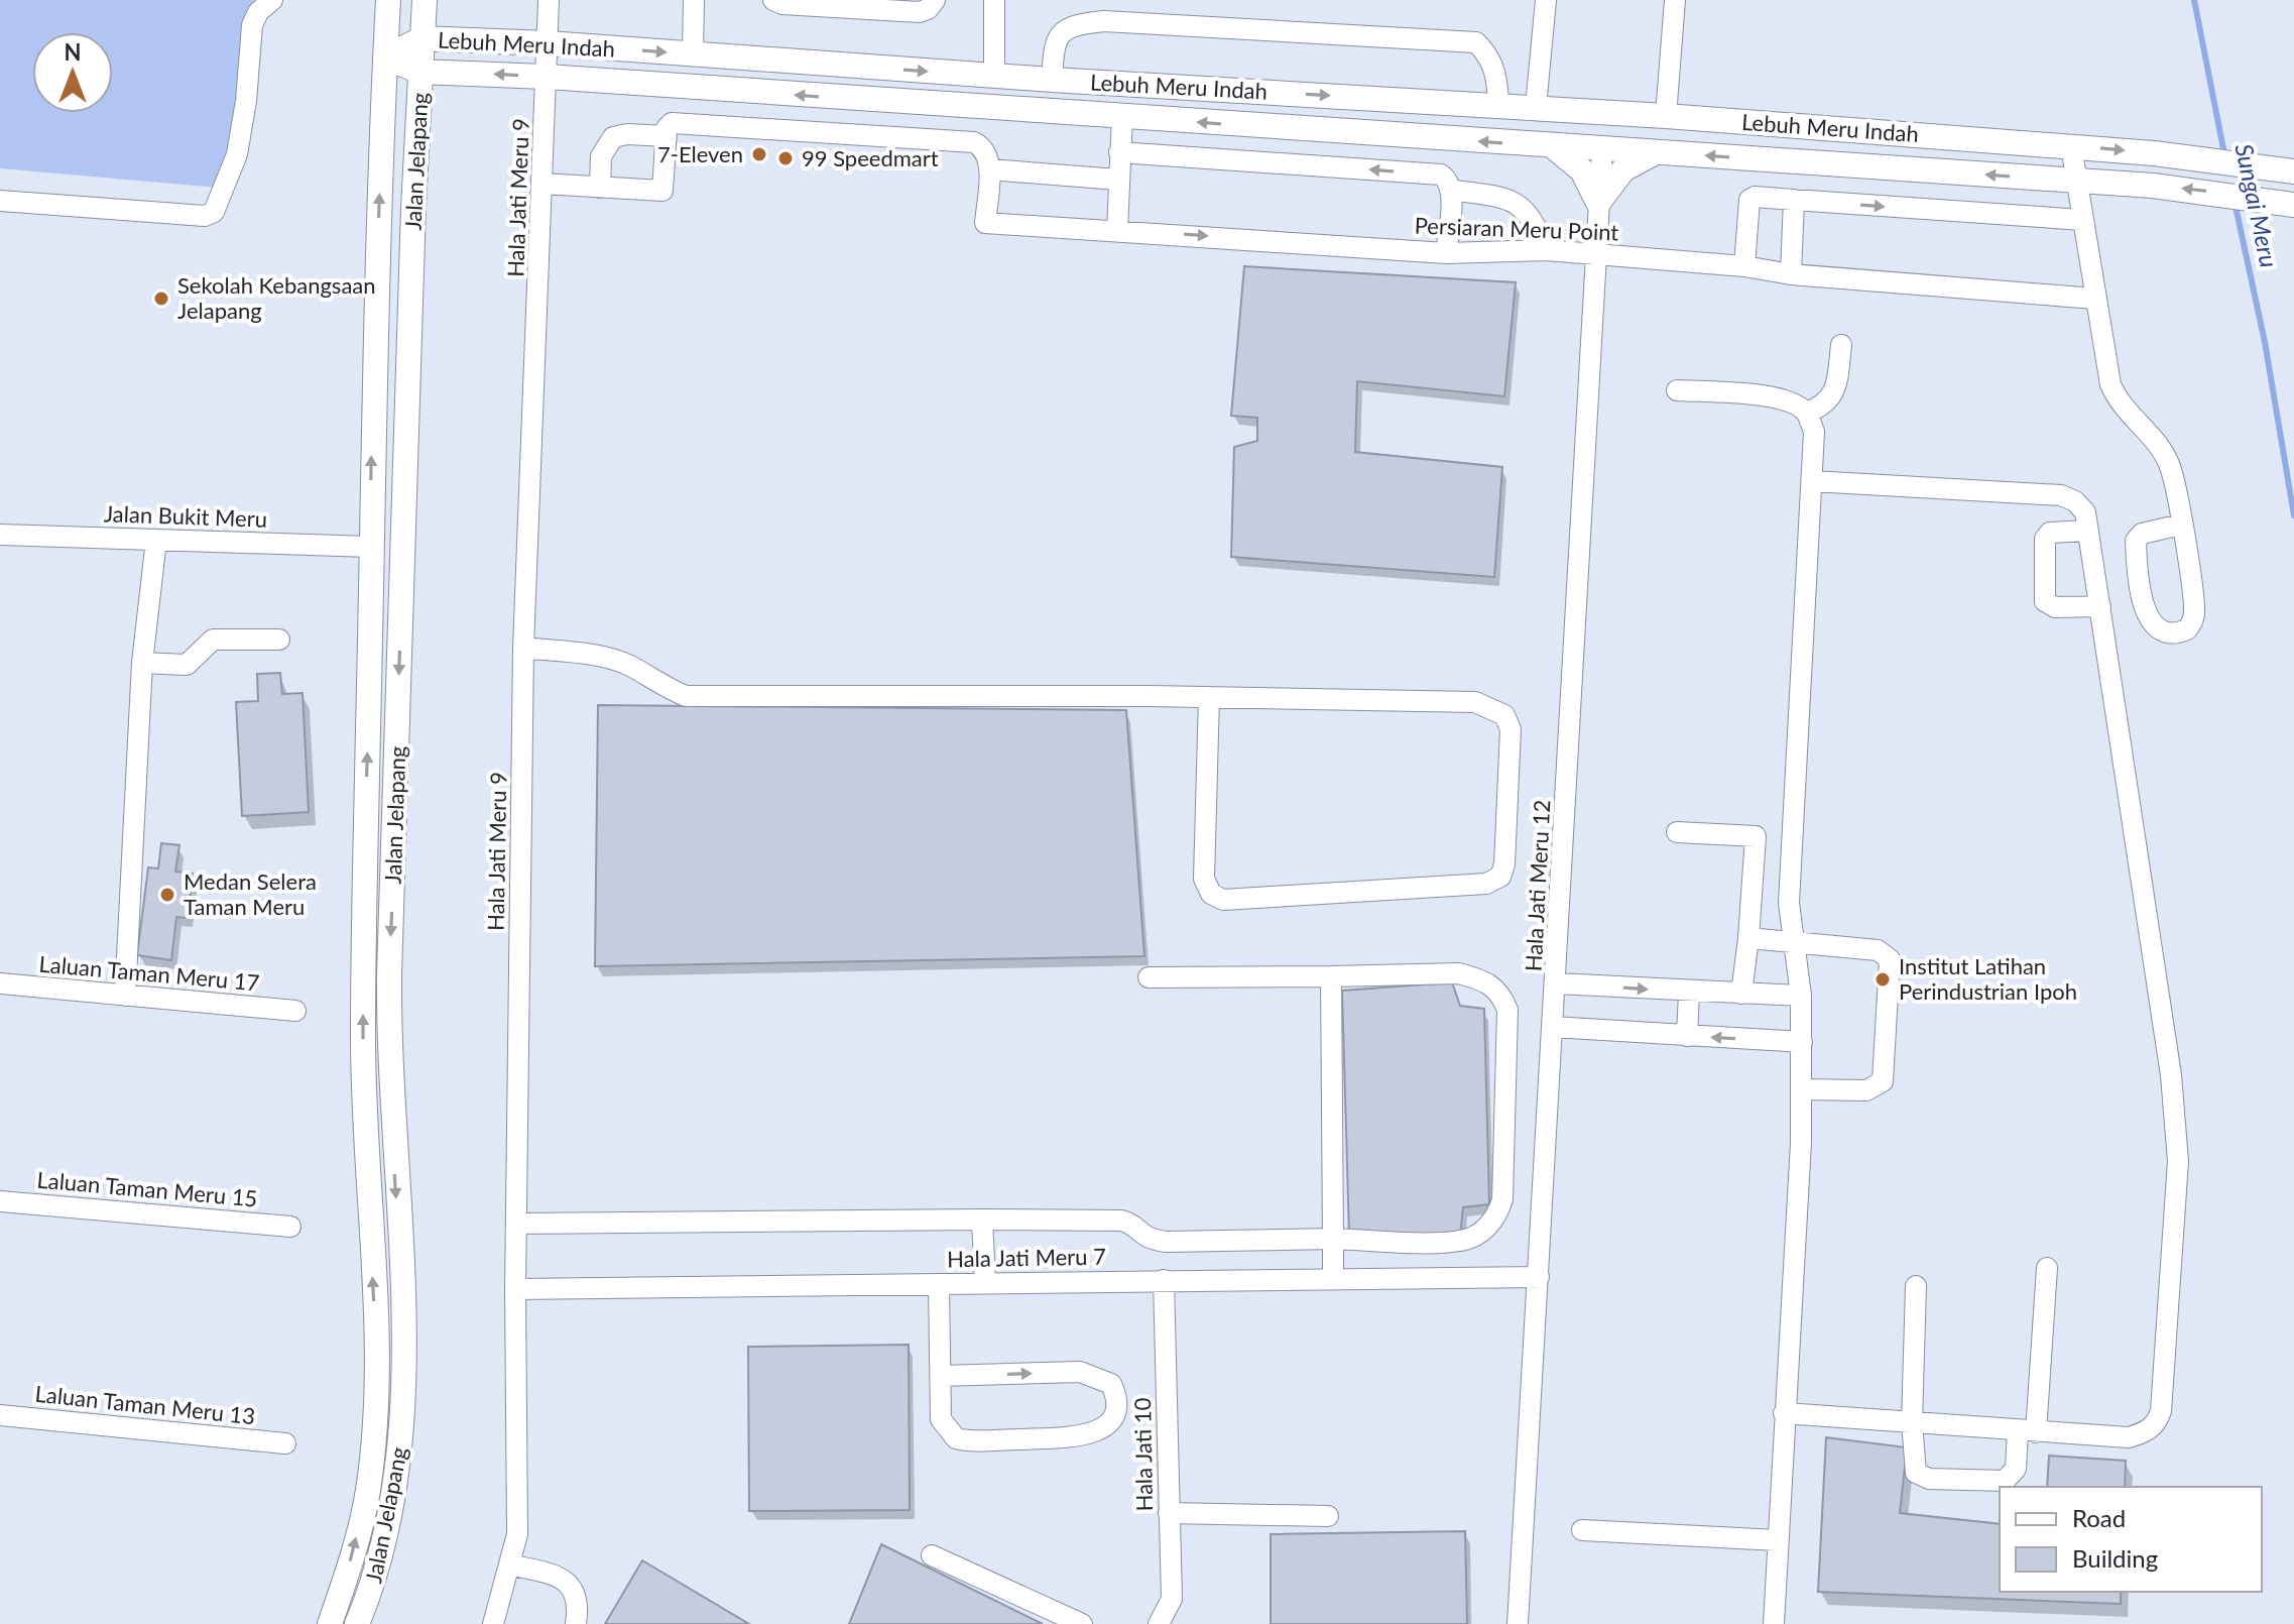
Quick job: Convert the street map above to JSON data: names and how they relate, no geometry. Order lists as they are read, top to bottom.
{
  "streets": {
    "main road": ["Lebuh Meru Indah", "Jalan Jelapang"],
    "street": [
      "Hala Jati Meru 9",
      "Persiaran Meru Point",
      "Jalan Bukit Meru",
      "Hala Jati Meru 12",
      "Laluan Taman Meru 17",
      "Laluan Taman Meru 15",
      "Hala Jati Meru 7",
      "Laluan Taman Meru 13",
      "Hala Jati 10"
    ]
  },
  "crossings": [
    ["Lebuh Meru Indah", "Jalan Jelapang"],
    ["Lebuh Meru Indah", "Hala Jati Meru 9"],
    ["Lebuh Meru Indah", "Hala Jati Meru 12"],
    ["Jalan Jelapang", "Jalan Bukit Meru"],
    ["Hala Jati Meru 9", "Hala Jati Meru 7"],
    ["Persiaran Meru Point", "Hala Jati Meru 12"],
    ["Hala Jati Meru 12", "Hala Jati Meru 7"],
    ["Hala Jati Meru 7", "Hala Jati 10"]
  ],
  "water": ["Sungai Meru"],
  "places": [
    "7-Eleven",
    "99 Speedmart",
    "Sekolah Kebangsaan Jelapang",
    "Medan Selera Taman Meru",
    "Institut Latihan Perindustrian Ipoh"
  ],
  "legend": ["Road", "Building"],
  "north": "top"
}
